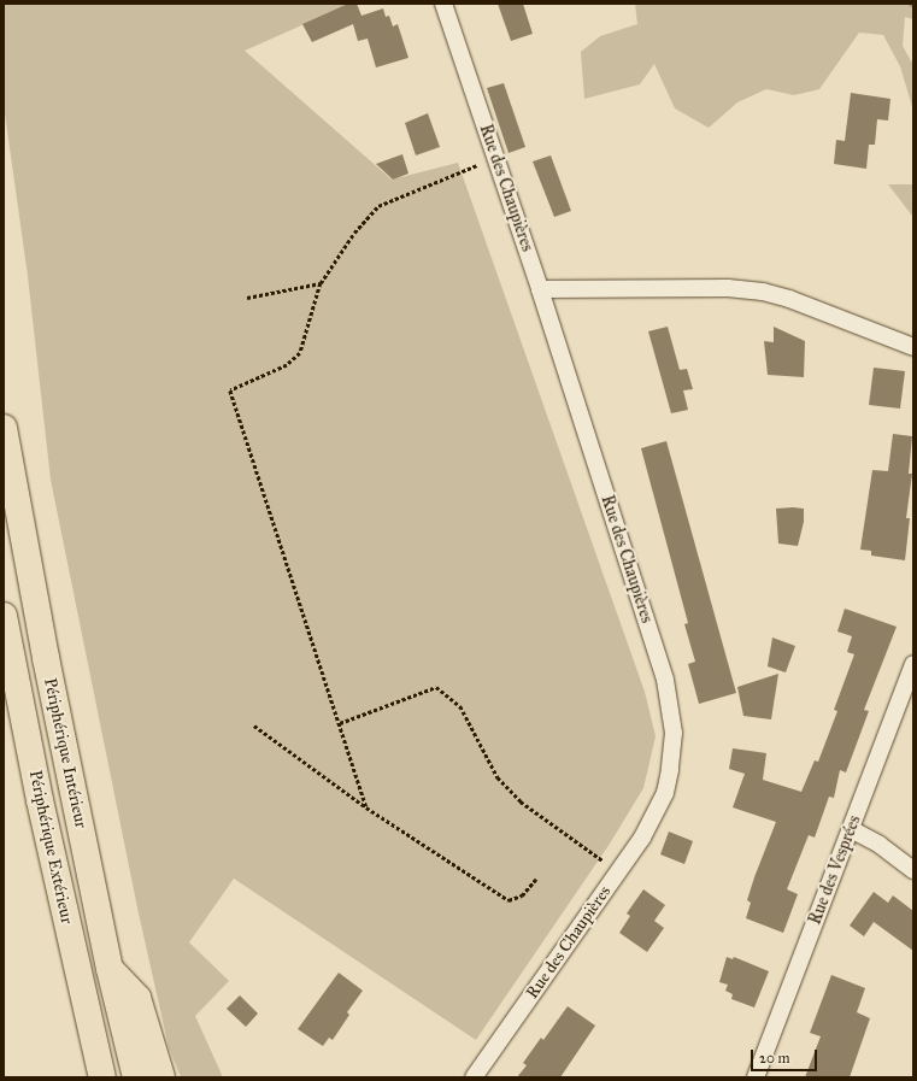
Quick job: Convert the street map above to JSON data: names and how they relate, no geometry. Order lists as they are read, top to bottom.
{
  "streets": {
    "highway": ["Périphérique Intérieur", "Périphérique Extérieur"],
    "street": ["Rue des Chaupières", "Rue des Vesprées"]
  },
  "scale_bar": "20 m"
}
